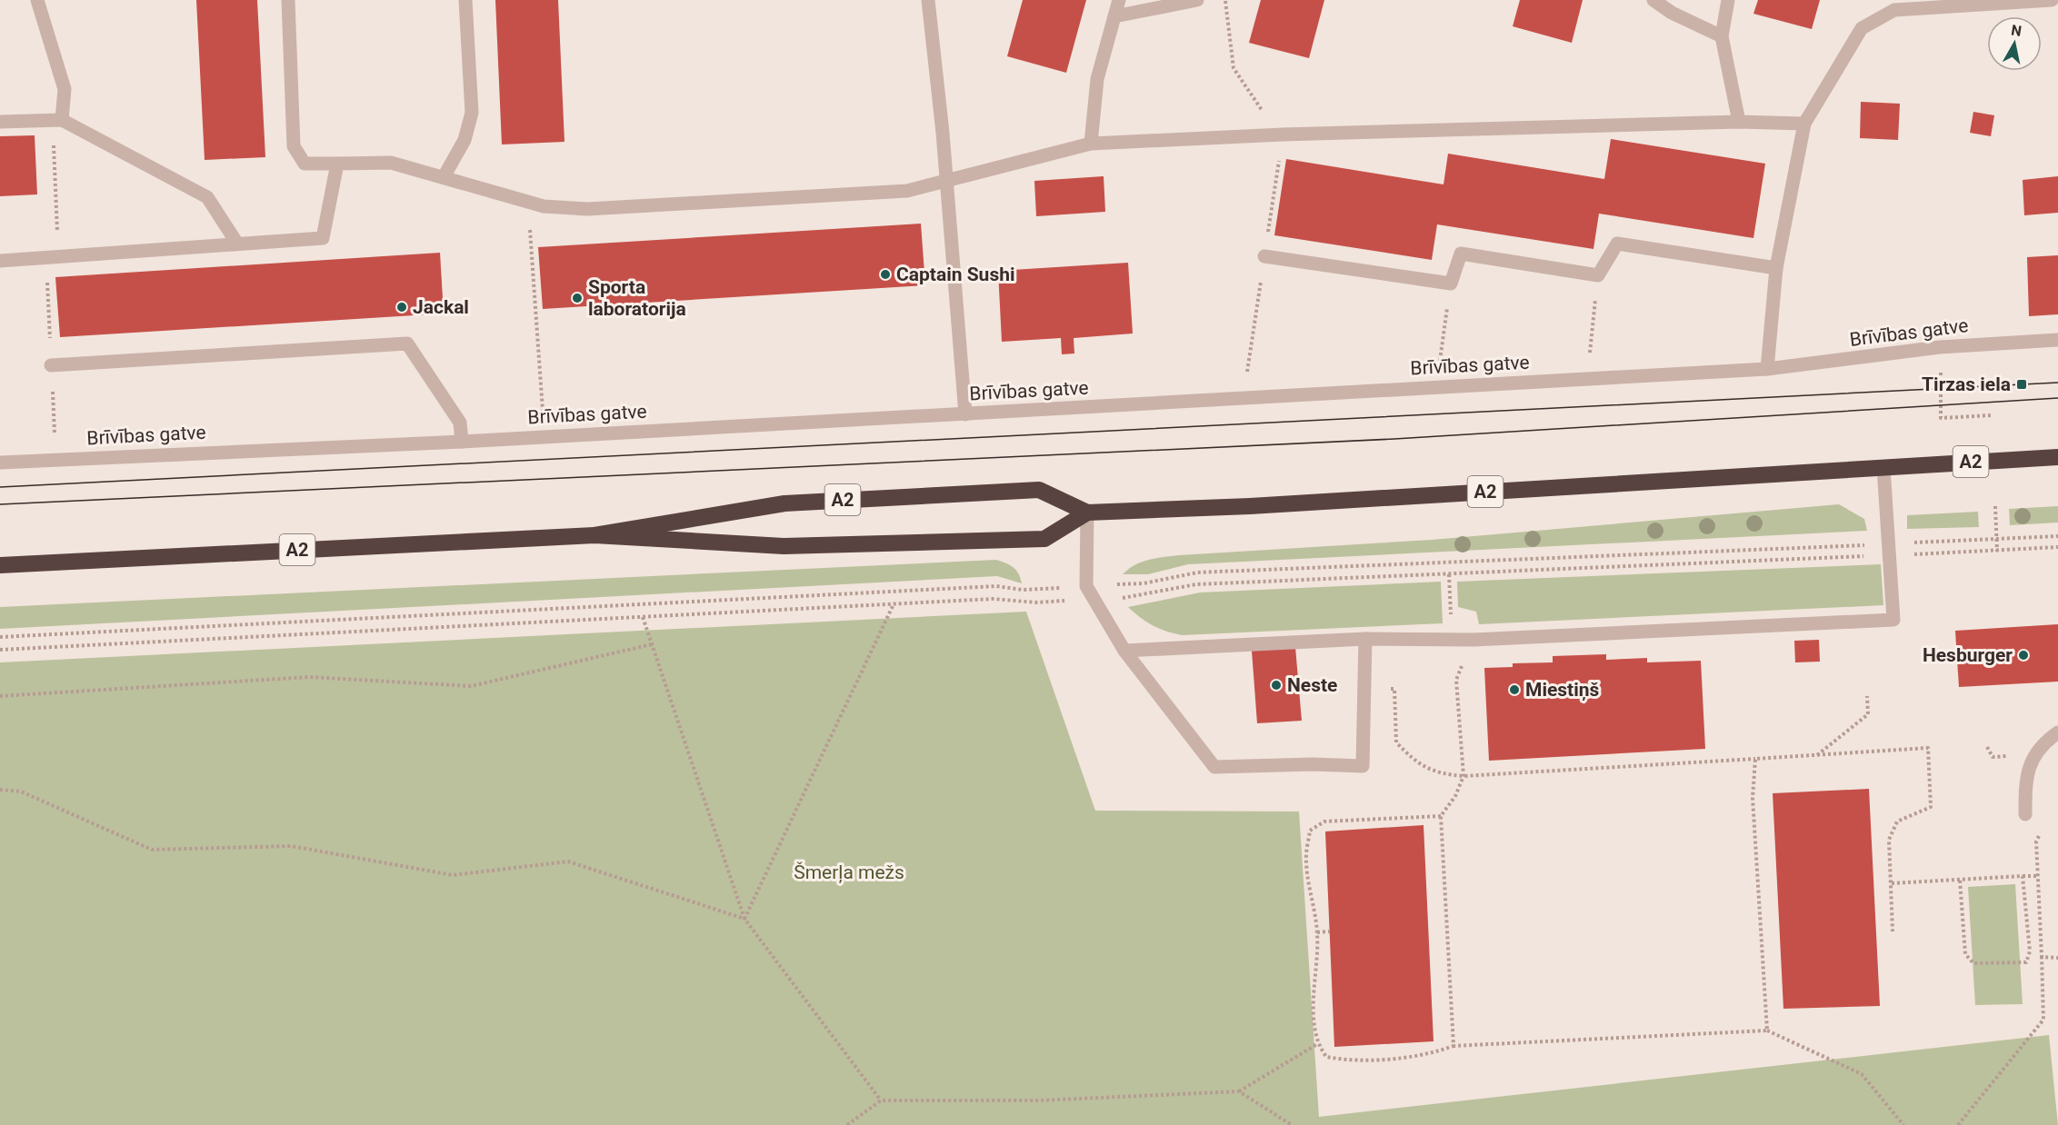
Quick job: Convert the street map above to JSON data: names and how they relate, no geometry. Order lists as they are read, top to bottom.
{
  "streets": {
    "highway": ["A2"],
    "street": ["Brīvības gatve"]
  },
  "parks": ["Šmerļa mežs"],
  "places": {
    "other": [
      "Captain Sushi",
      "Sporta laboratorija",
      "Jackal",
      "Hesburger",
      "Neste",
      "Miestiņš"
    ],
    "transit": ["Tirzas iela"]
  },
  "north": "top"
}
